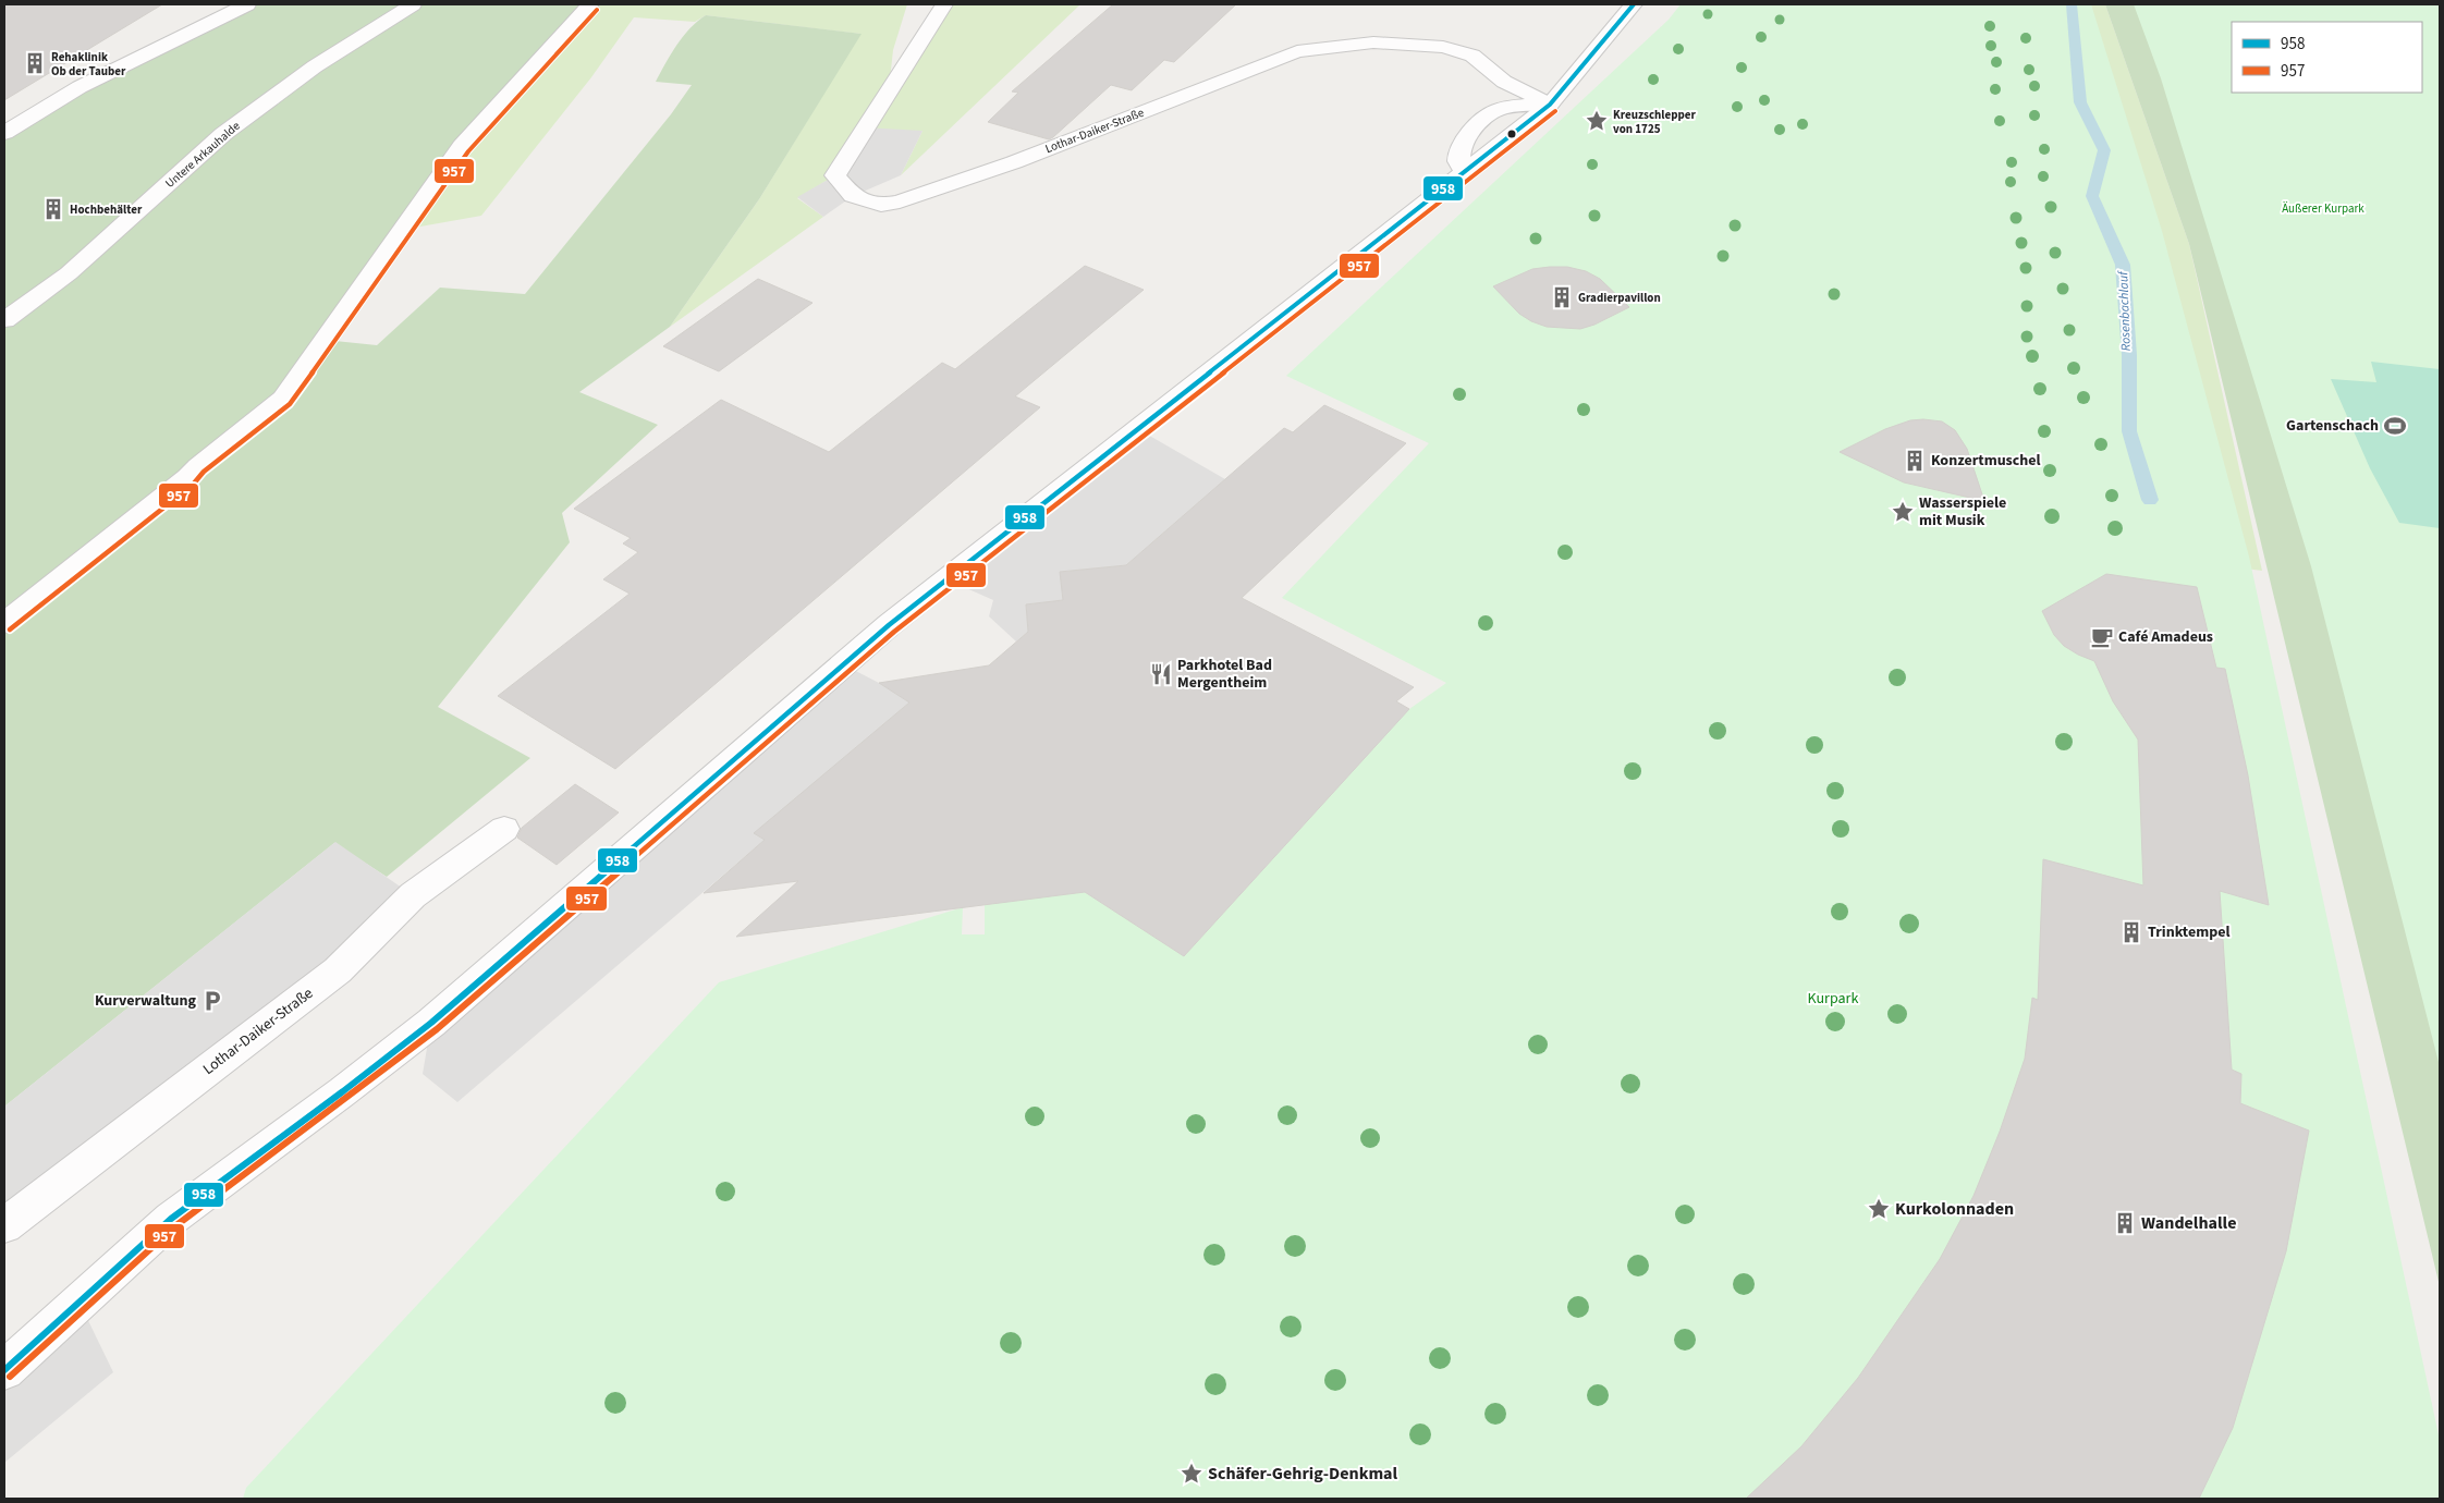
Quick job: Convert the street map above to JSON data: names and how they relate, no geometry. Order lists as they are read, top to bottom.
{
  "streets": {
    "street": ["Lothar-Daiker-Straße", "Untere Arkauhalde"]
  },
  "water": ["Rosenbachlauf"],
  "parks": ["Äußerer Kurpark", "Kurpark"],
  "places": {
    "building": [
      "Rehaklinik Ob der Tauber",
      "Hochbehälter",
      "Gradierpavillon",
      "Konzertmuschel",
      "Trinktempel",
      "Wandelhalle"
    ],
    "place": [
      "Kreuzschlepper von 1725",
      "Wasserspiele mit Musik",
      "Kurkolonnaden",
      "Schäfer-Gehrig-Denkmal"
    ],
    "sports": ["Gartenschach"],
    "cafe": ["Café Amadeus"],
    "restaurant": ["Parkhotel Bad Mergentheim"],
    "parking": ["Kurverwaltung"]
  },
  "lines": ["transit line 958", "transit line 957"],
  "legend": ["958", "957"]
}
